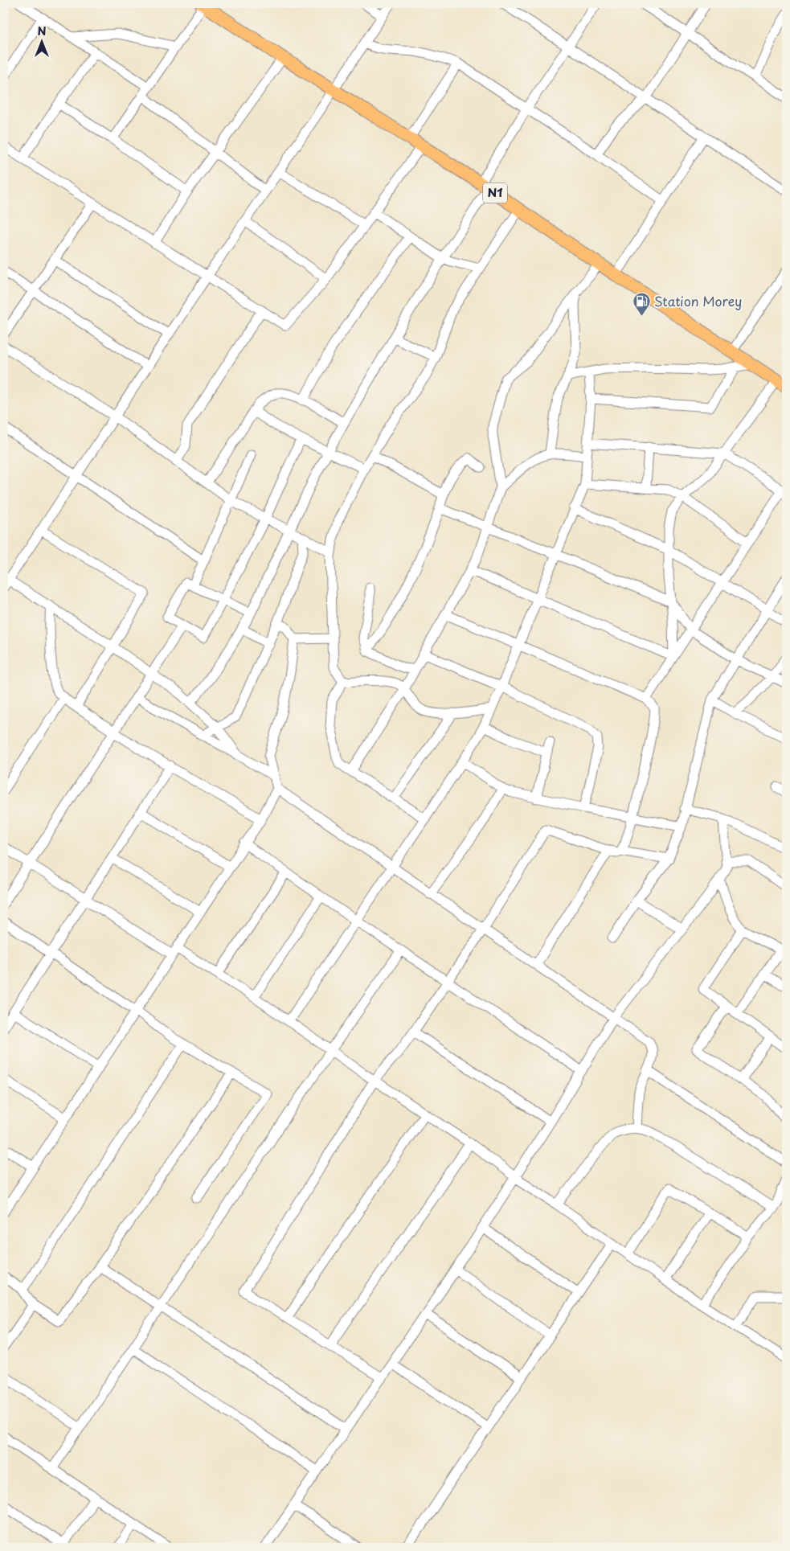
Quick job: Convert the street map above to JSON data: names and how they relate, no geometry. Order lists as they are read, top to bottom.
{
  "streets": {
    "main road": ["N1"]
  },
  "places": {
    "fuel station": ["Station Morey"]
  },
  "north": "top"
}
